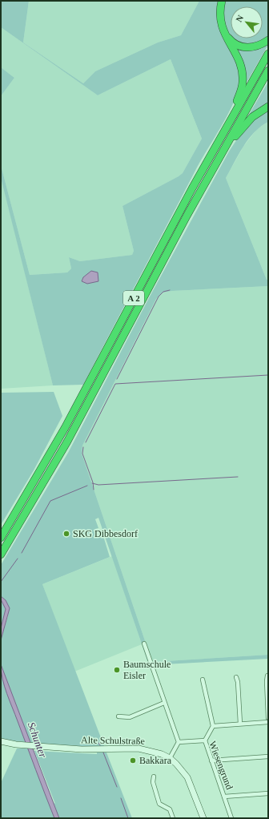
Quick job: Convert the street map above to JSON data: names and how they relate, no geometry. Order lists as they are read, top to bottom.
{
  "streets": {
    "highway": ["A 2"],
    "street": ["Alte Schulstraße", "Wiesengrund"]
  },
  "water": ["Schunter"],
  "places": ["SKG Dibbesdorf", "Baumschule Eisler", "Bakkara"],
  "north": "top left"
}
